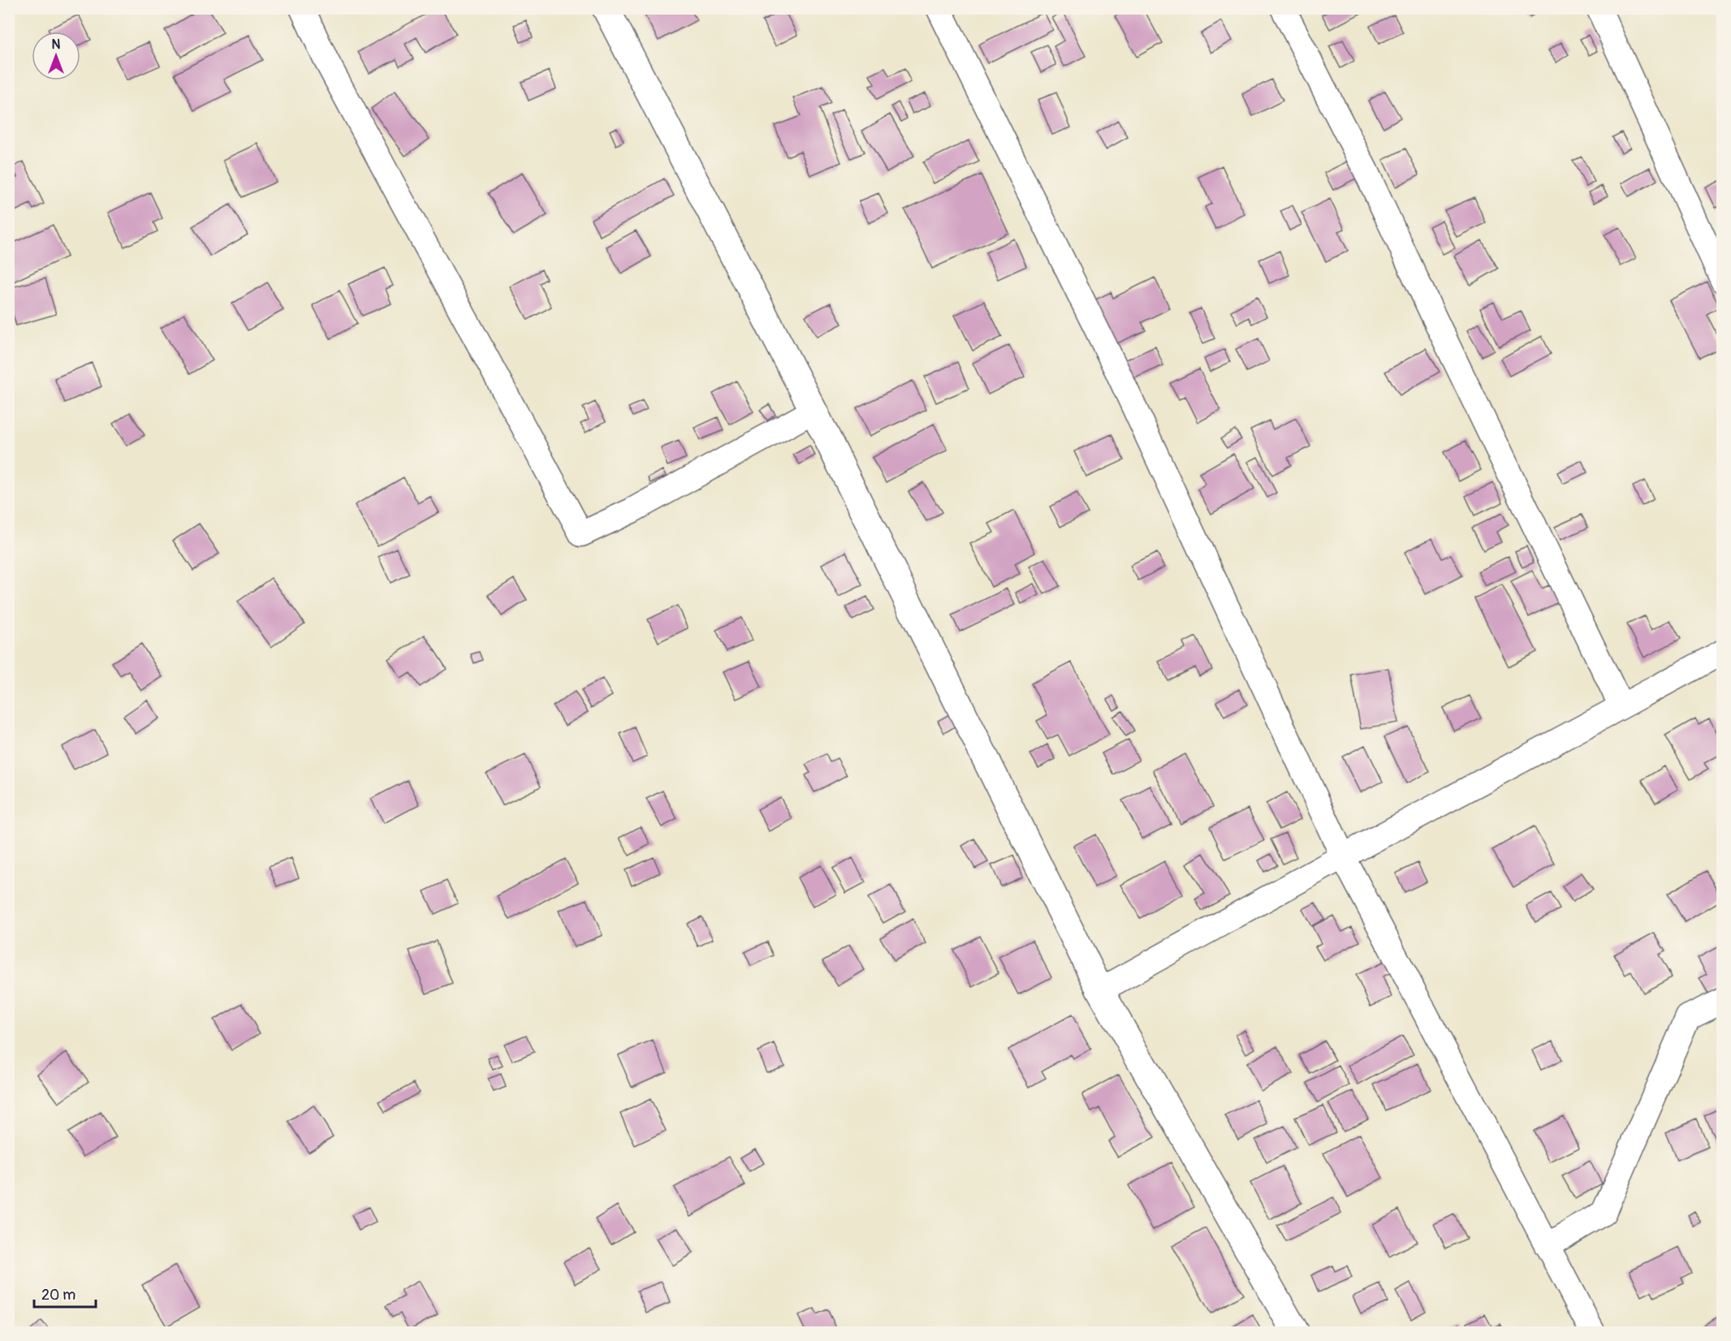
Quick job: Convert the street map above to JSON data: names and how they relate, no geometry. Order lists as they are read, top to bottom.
{
  "scale_bar": "20 m",
  "north": "top"
}
